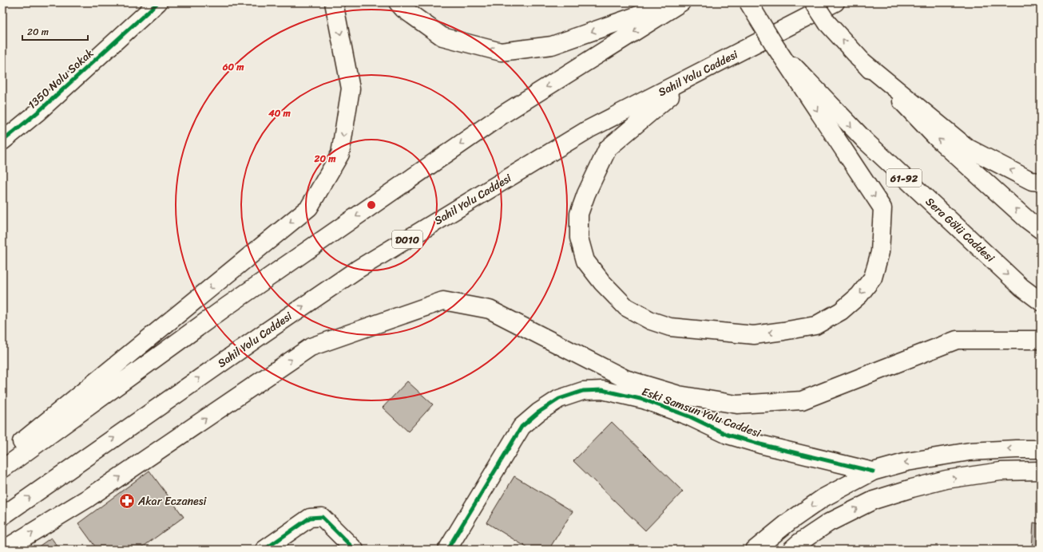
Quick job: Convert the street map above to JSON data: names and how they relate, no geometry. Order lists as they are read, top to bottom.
{
  "streets": {
    "main road": [
      "Sahil Yolu Caddesi",
      "1350 Nolu Sokak",
      "61-92",
      "Sera Gölü Caddesi",
      "D010",
      "Eski Samsun Yolu Caddesi"
    ]
  },
  "crossings": [
    ["61-92", "Sera Gölü Caddesi"]
  ],
  "places": {
    "pharmacy": ["Akar Eczanesi"]
  },
  "scale_bar": "20 m",
  "rings": ["60 m", "40 m", "20 m"]
}
